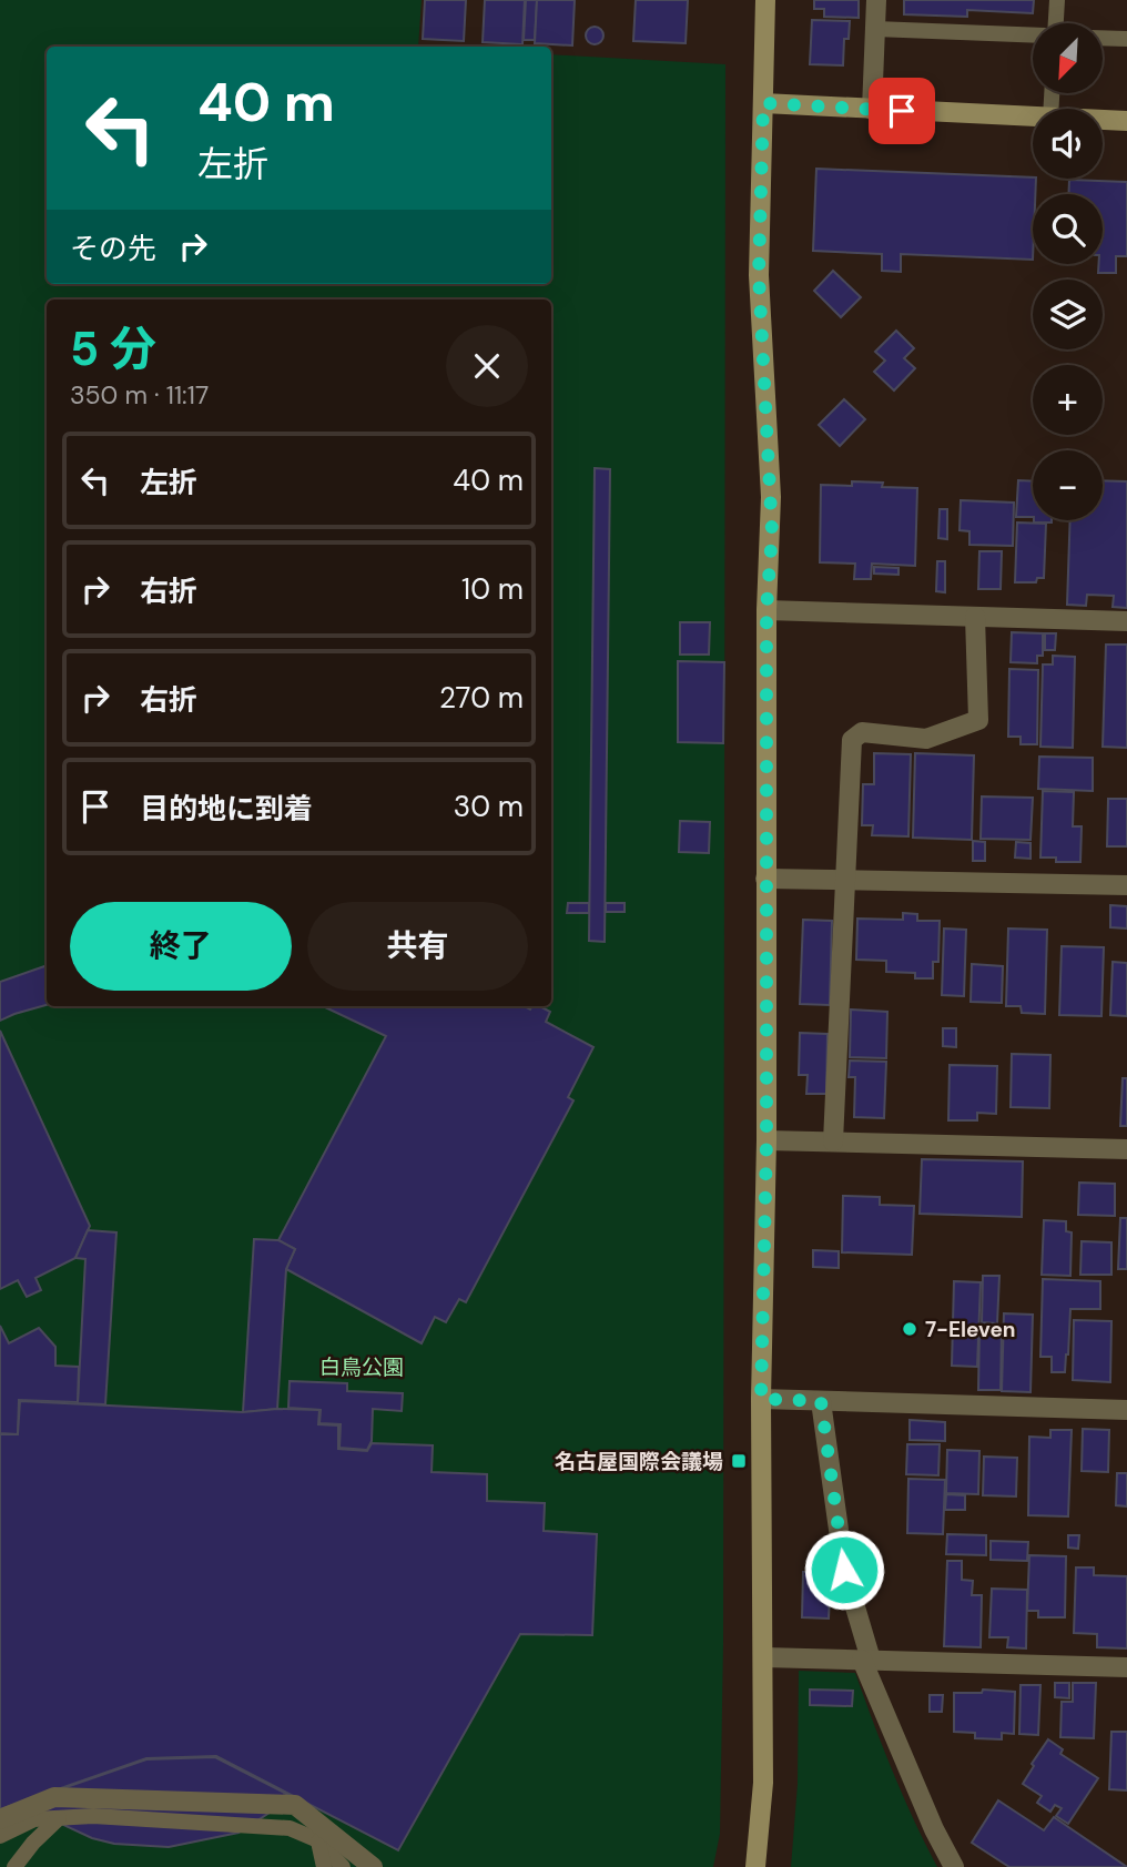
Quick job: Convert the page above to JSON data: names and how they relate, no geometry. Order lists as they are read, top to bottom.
{
  "parks": ["白鳥公園"],
  "places": {
    "other": ["7-Eleven"],
    "transit": ["名古屋国際会議場"]
  },
  "north": "bottom left",
  "page": {
    "map_buttons": ["+", "−"],
    "turn": ["40 m", "左折"],
    "then": "その先",
    "heading": ["5 分", "350 m · 11:17"],
    "list": [
      {
        "name": "左折",
        "value": "40 m"
      },
      {
        "name": "右折",
        "value": "10 m"
      },
      {
        "name": "右折",
        "value": "270 m"
      },
      {
        "name": "目的地に到着",
        "value": "30 m"
      }
    ],
    "buttons": ["終了", "共有"]
  }
}
